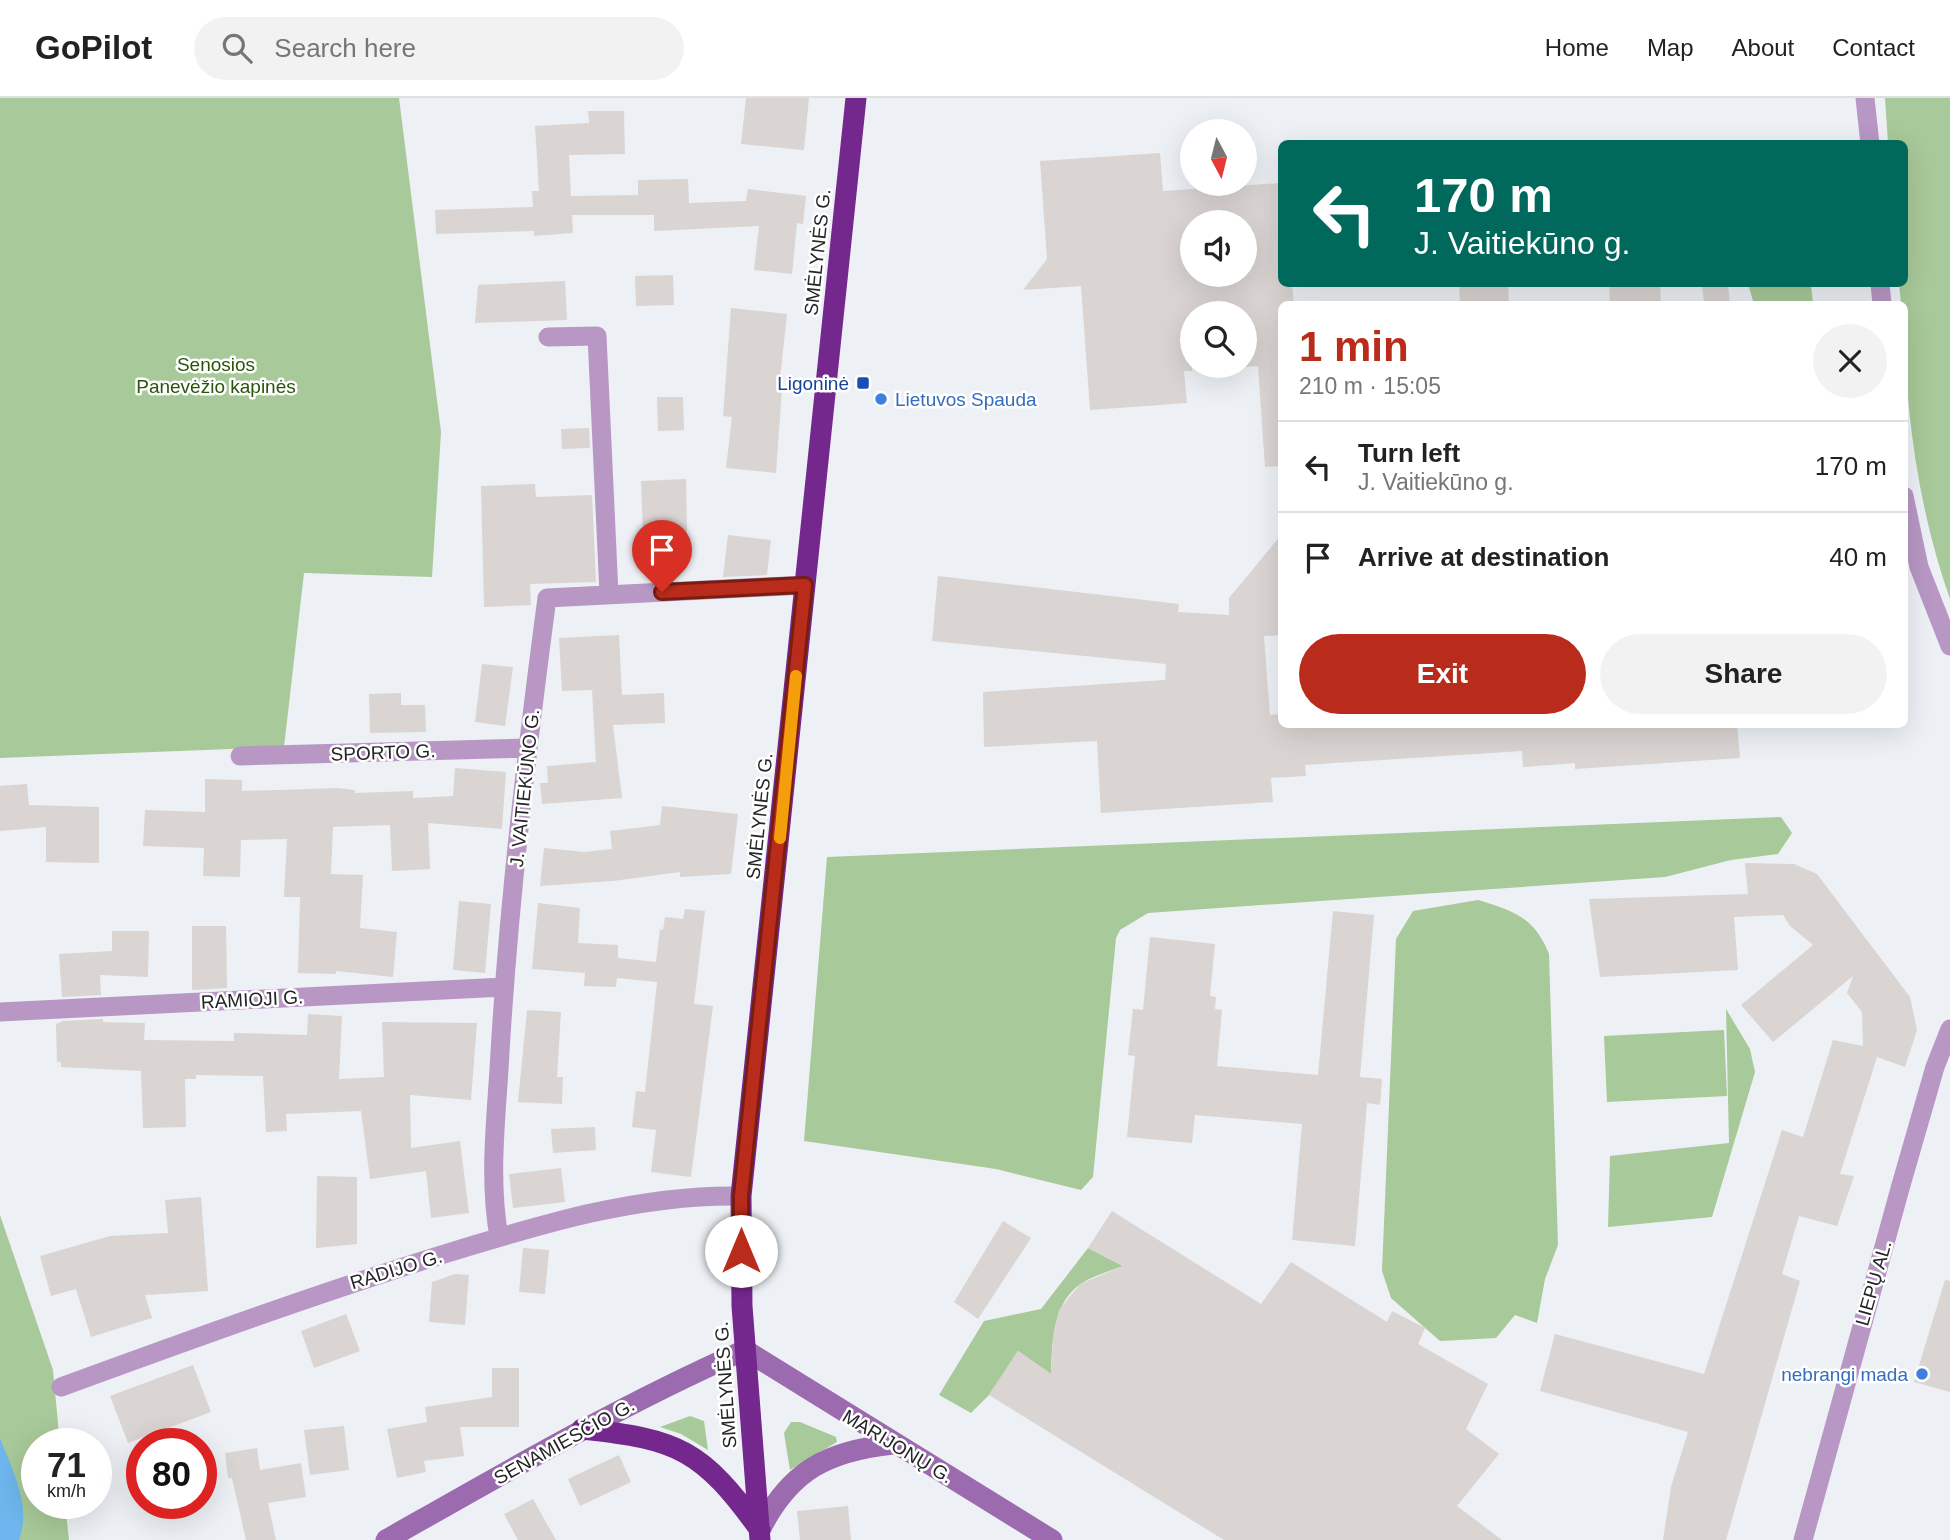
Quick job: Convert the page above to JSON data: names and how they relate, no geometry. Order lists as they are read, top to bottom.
{
  "streets": {
    "highway": ["SMĖLYNĖS G."],
    "main road": ["SENAMIESČIO G.", "MARIJONŲ G."],
    "street": [
      "SPORTO G.",
      "J. VAITIEKŪNO G.",
      "RAMIOJI G.",
      "RADIJO G.",
      "LIEPŲ AL."
    ]
  },
  "crossings": [
    ["SMĖLYNĖS G.", "J. VAITIEKŪNO G."],
    ["SMĖLYNĖS G.", "RADIJO G."],
    ["SMĖLYNĖS G.", "SENAMIESČIO G."],
    ["SMĖLYNĖS G.", "MARIJONŲ G."],
    ["SPORTO G.", "J. VAITIEKŪNO G."],
    ["J. VAITIEKŪNO G.", "RAMIOJI G."],
    ["J. VAITIEKŪNO G.", "RADIJO G."],
    ["SENAMIESČIO G.", "MARIJONŲ G."]
  ],
  "parks": ["Senosios Panevėžio kapinės"],
  "places": {
    "transit": ["Ligoninė"],
    "other": ["Lietuvos Spauda", "nebrangi mada"]
  },
  "north": "bottom",
  "page": {
    "header": "GoPilot",
    "search": "Search here",
    "nav": [
      "Home",
      "Map",
      "About",
      "Contact"
    ],
    "turn": ["170 m", "J. Vaitiekūno g."],
    "heading": ["1 min", "210 m · 15:05"],
    "list": [
      {
        "name": "Turn left",
        "note": "J. Vaitiekūno g.",
        "value": "170 m"
      },
      {
        "name": "Arrive at destination",
        "value": "40 m"
      }
    ],
    "buttons": ["Exit", "Share"],
    "speed": "71 km/h",
    "limit": "80"
  }
}
